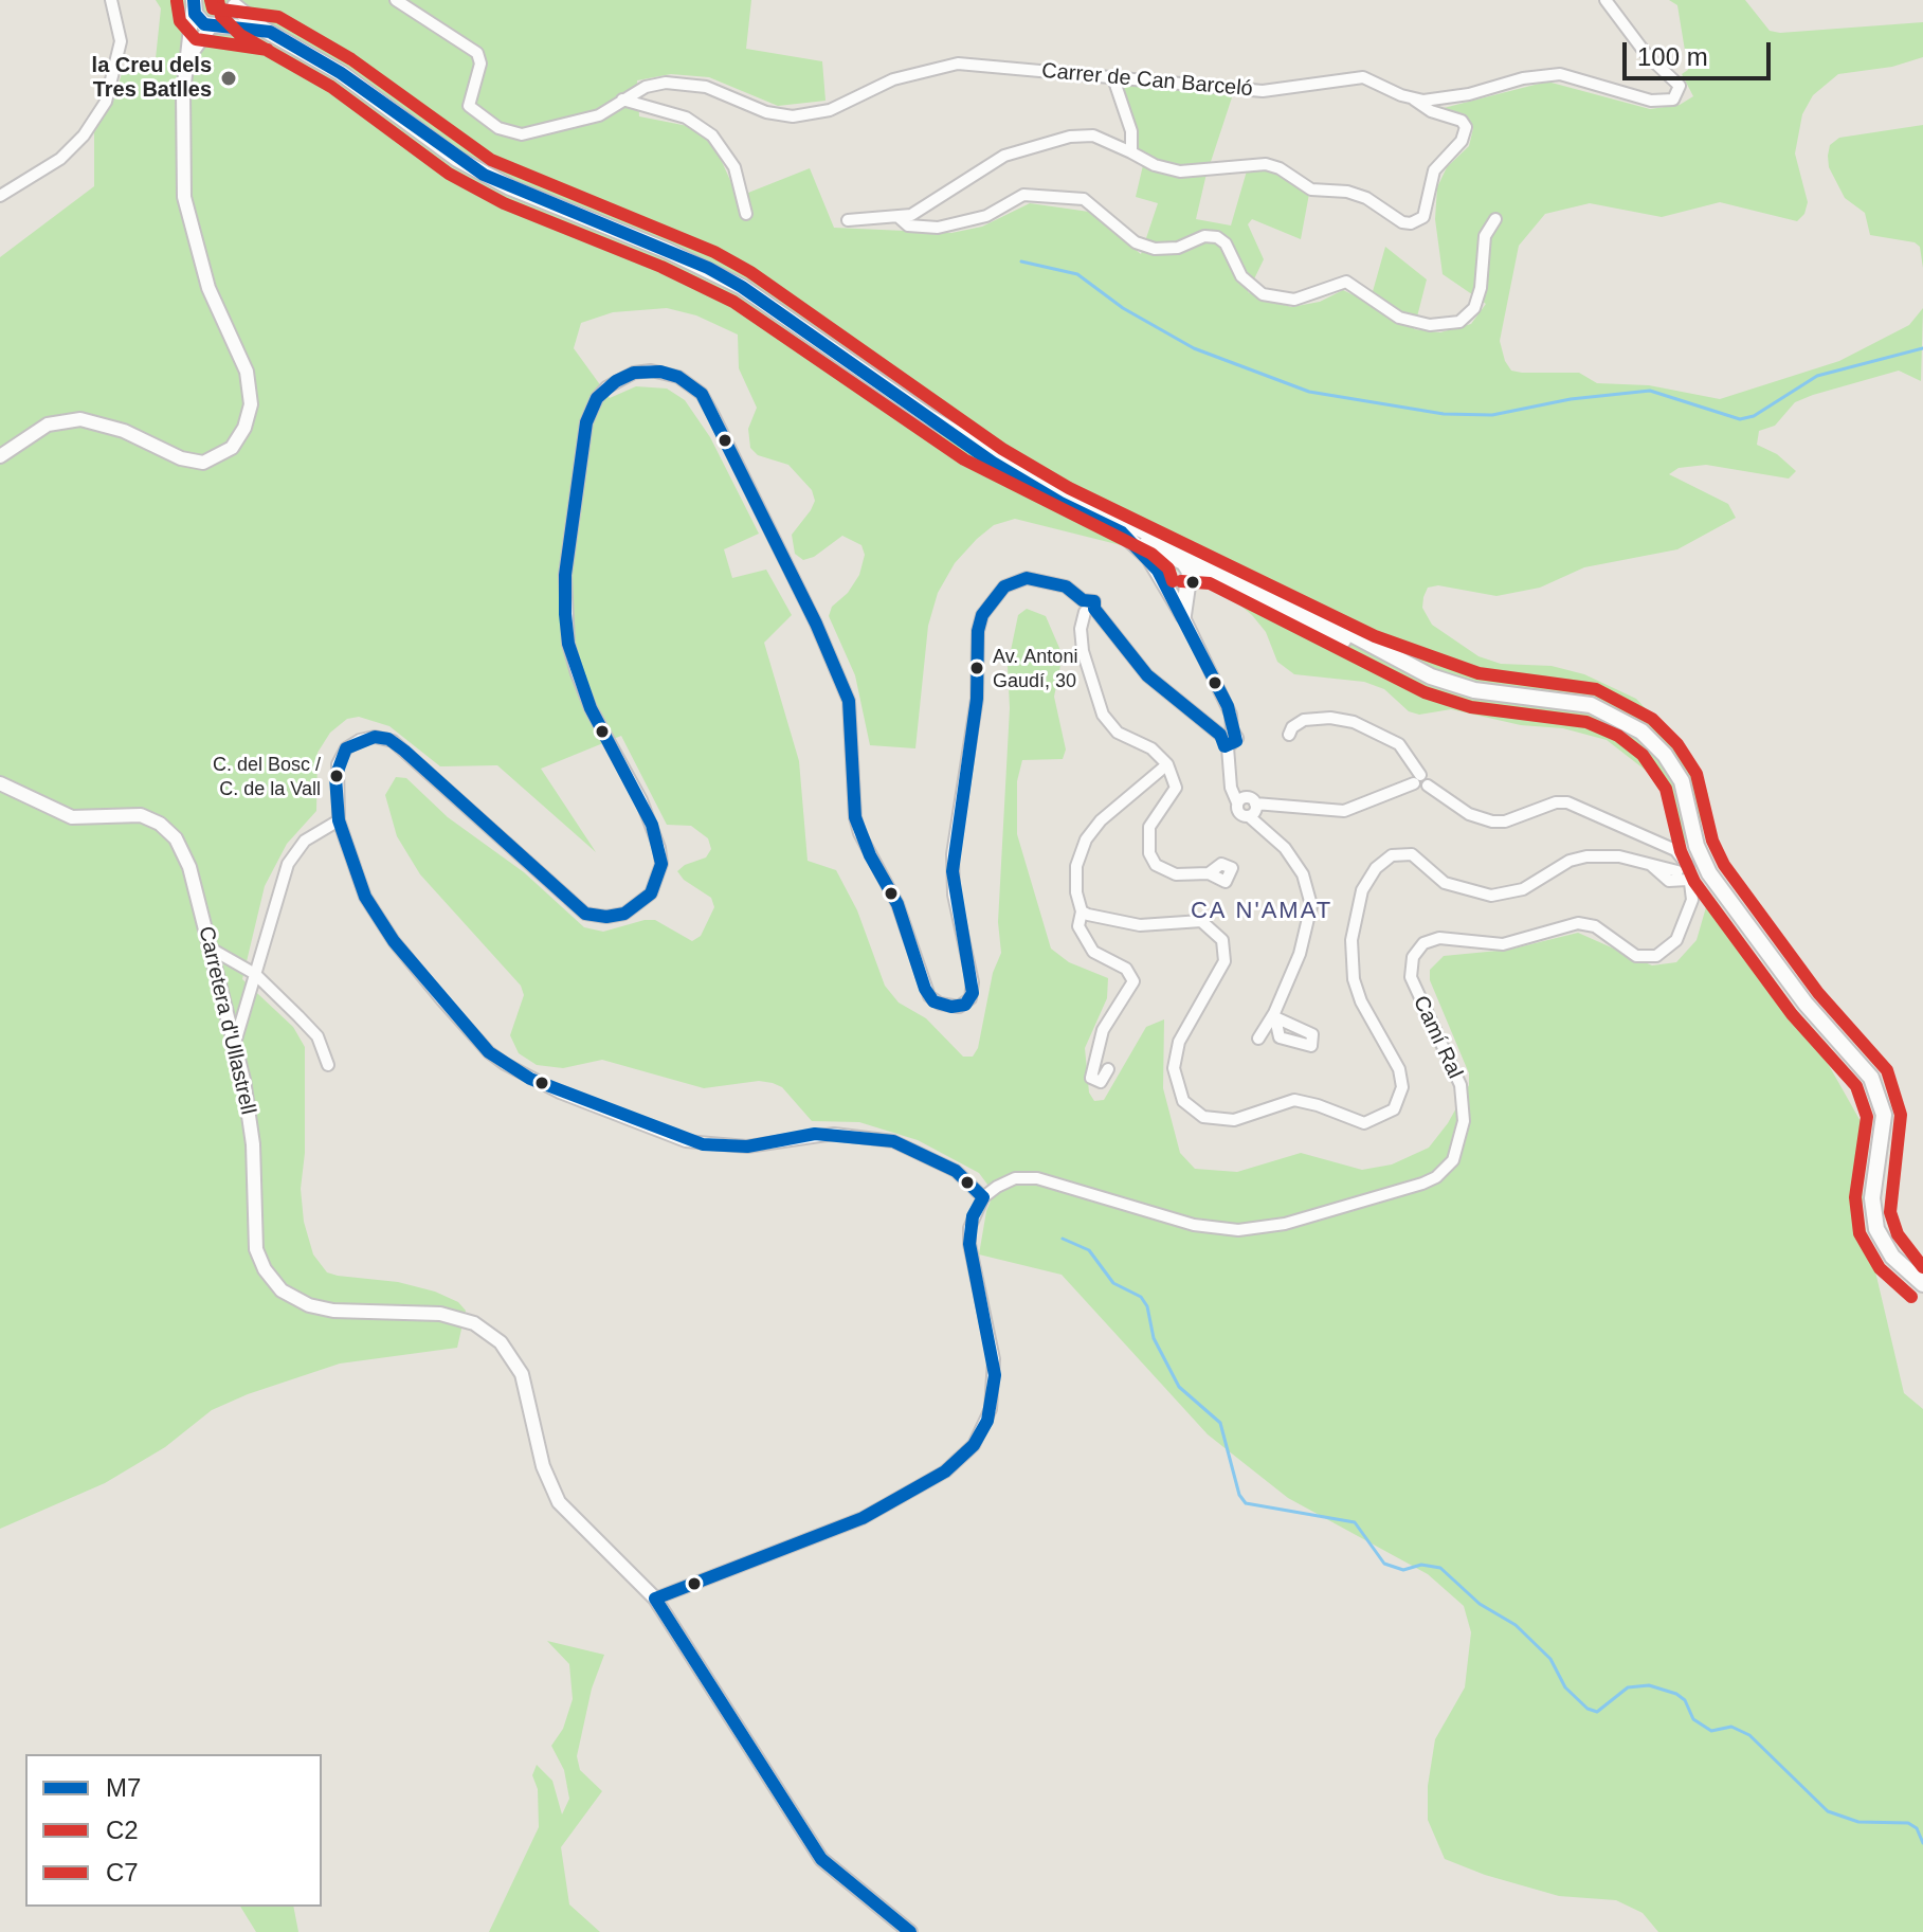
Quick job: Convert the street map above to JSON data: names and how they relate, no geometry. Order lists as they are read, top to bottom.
{
  "streets": {
    "street": ["Carrer de Can Barceló", "Carretera d'Ullastrell", "Camí Ral"]
  },
  "districts": ["CA N'AMAT"],
  "places": ["la Creu dels Tres Batlles", "Av. Antoni Gaudí, 30", "C. del Bosc / C. de la Vall"],
  "lines": ["transit line M7", "transit line C2", "transit line C7"],
  "legend": ["M7", "C2", "C7"],
  "scale_bar": "100 m"
}
